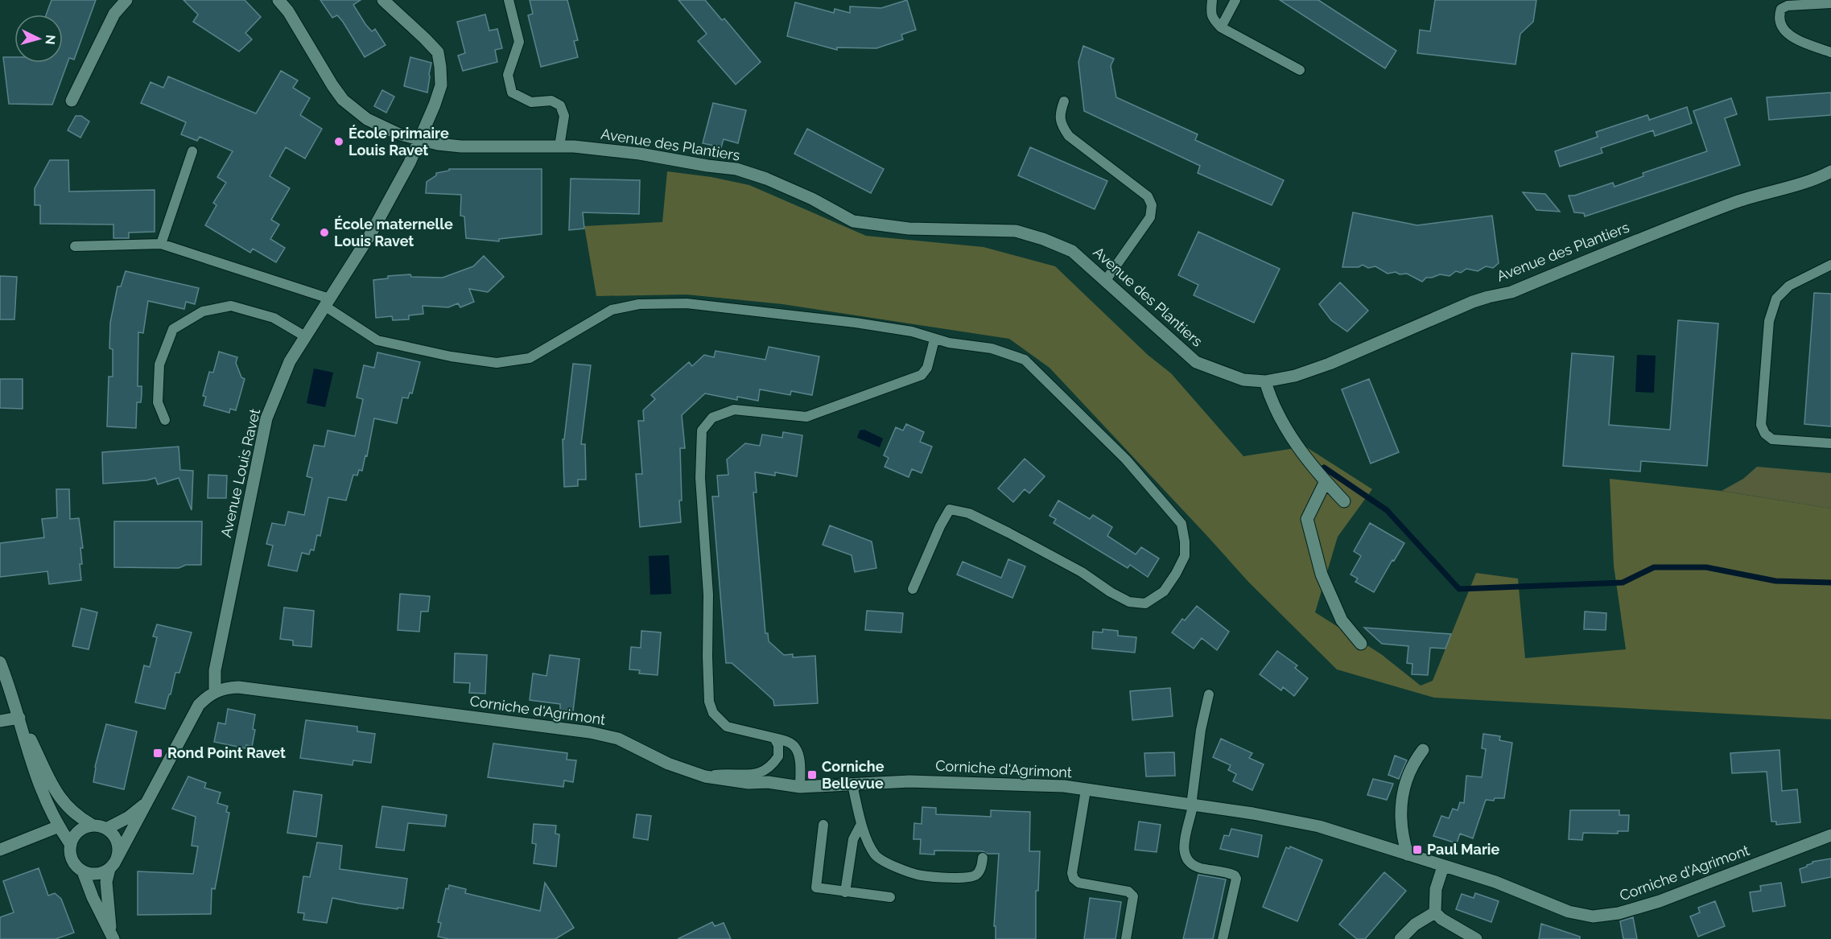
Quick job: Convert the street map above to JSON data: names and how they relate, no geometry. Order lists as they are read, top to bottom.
{
  "streets": {
    "street": ["Avenue des Plantiers", "Avenue Louis Ravet", "Corniche d'Agrimont"]
  },
  "crossings": [
    ["Avenue des Plantiers", "Avenue Louis Ravet"],
    ["Avenue Louis Ravet", "Corniche d'Agrimont"]
  ],
  "places": {
    "other": ["École primaire Louis Ravet", "École maternelle Louis Ravet"],
    "transit": ["Rond Point Ravet", "Corniche Bellevue", "Paul Marie"]
  },
  "north": "right"
}
